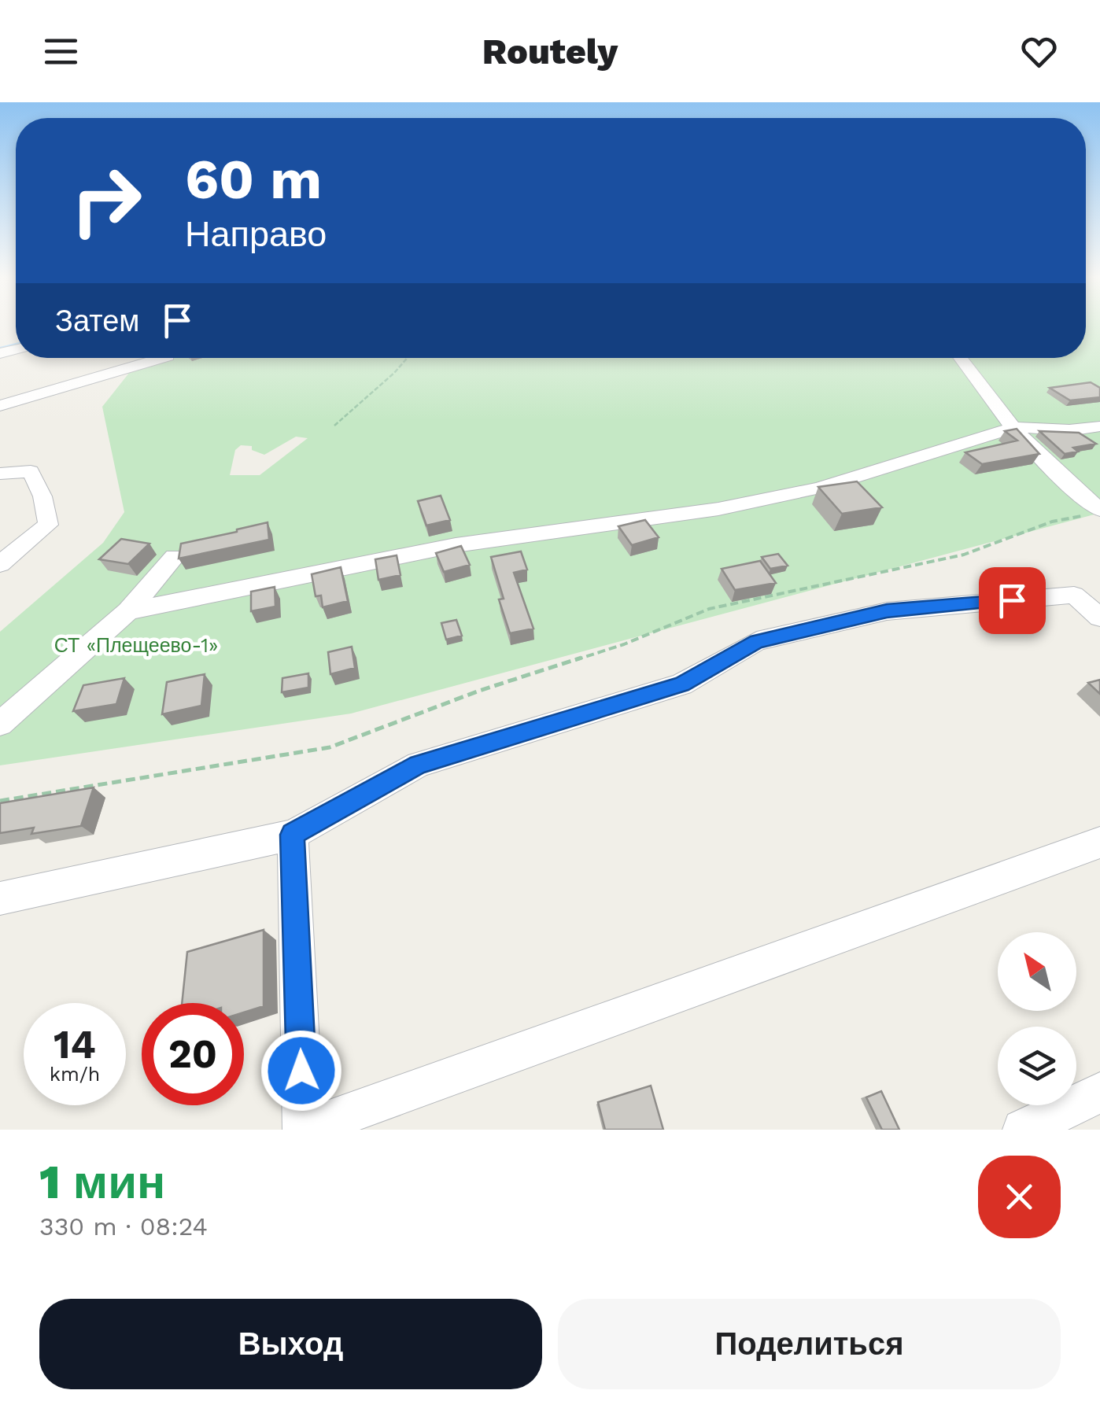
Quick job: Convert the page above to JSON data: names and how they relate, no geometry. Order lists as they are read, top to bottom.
{
  "parks": ["СТ «Плещеево-1»"],
  "north": "top left",
  "page": {
    "header": "Routely",
    "turn": ["60 m", "Направо"],
    "then": "Затем",
    "speed": "14 km/h",
    "limit": "20",
    "heading": ["1 мин", "330 m · 08:24"],
    "buttons": ["Выход", "Поделиться"]
  }
}
